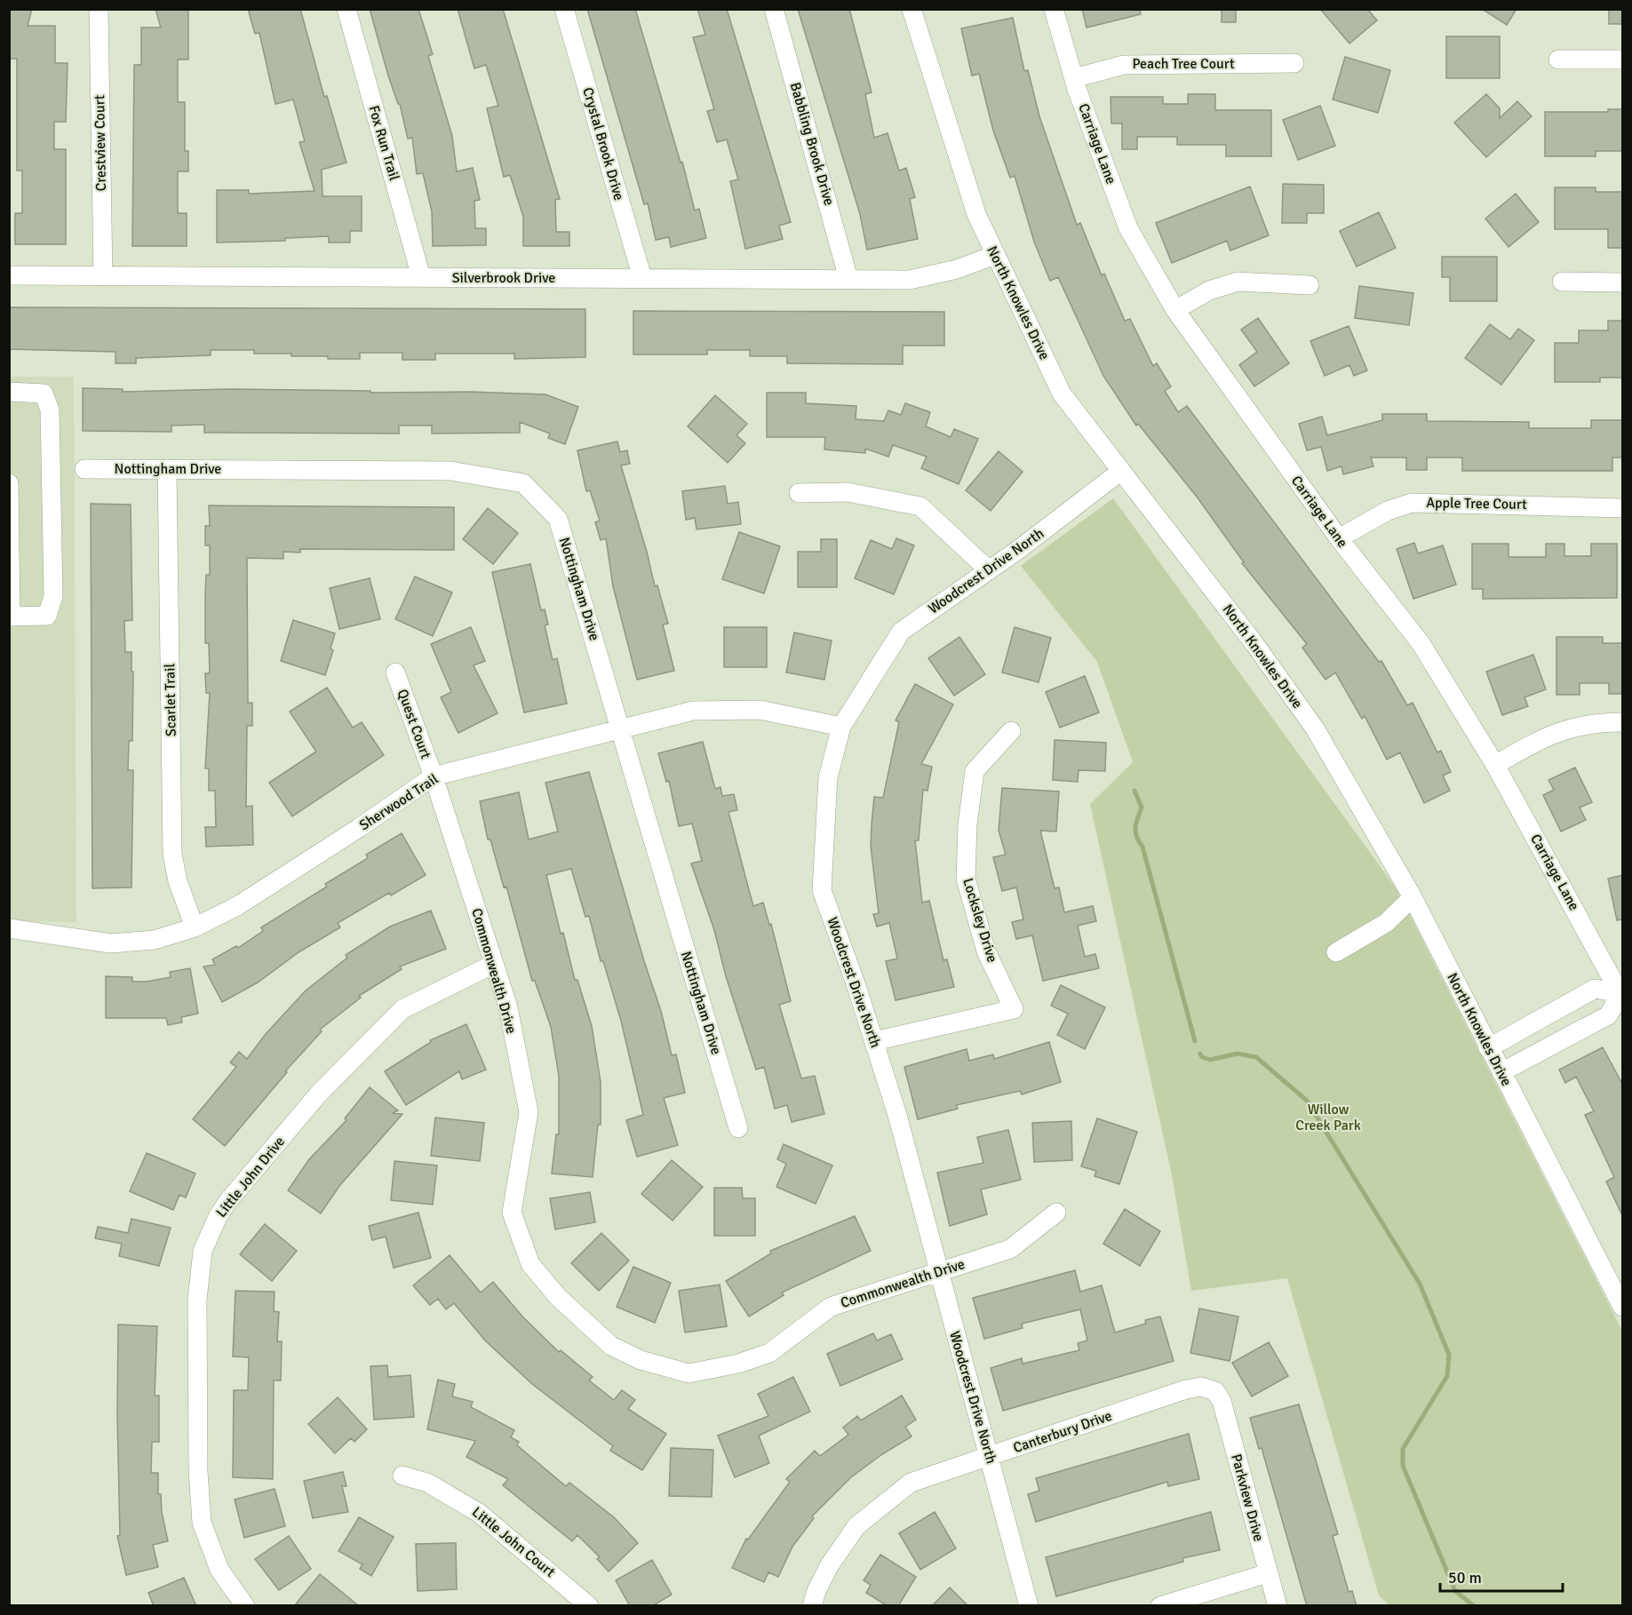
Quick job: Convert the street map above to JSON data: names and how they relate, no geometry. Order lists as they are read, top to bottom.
{
  "streets": {
    "street": [
      "Peach Tree Court",
      "Crestview Court",
      "Fox Run Trail",
      "Crystal Brook Drive",
      "Babbling Brook Drive",
      "Carriage Lane",
      "Silverbrook Drive",
      "North Knowles Drive",
      "Nottingham Drive",
      "Apple Tree Court",
      "Woodcrest Drive North",
      "Scarlet Trail",
      "Quest Court",
      "Sherwood Trail",
      "Locksley Drive",
      "Commonwealth Drive",
      "Little John Drive",
      "Canterbury Drive",
      "Parkview Drive",
      "Little John Court"
    ]
  },
  "crossings": [
    ["Peach Tree Court", "Carriage Lane"],
    ["Crestview Court", "Silverbrook Drive"],
    ["Fox Run Trail", "Silverbrook Drive"],
    ["Crystal Brook Drive", "Silverbrook Drive"],
    ["Babbling Brook Drive", "Silverbrook Drive"],
    ["Carriage Lane", "Apple Tree Court"],
    ["Silverbrook Drive", "North Knowles Drive"],
    ["North Knowles Drive", "Woodcrest Drive North"],
    ["Nottingham Drive", "Scarlet Trail"],
    ["Nottingham Drive", "Sherwood Trail"],
    ["Woodcrest Drive North", "Sherwood Trail"],
    ["Woodcrest Drive North", "Locksley Drive"],
    ["Woodcrest Drive North", "Commonwealth Drive"],
    ["Woodcrest Drive North", "Canterbury Drive"],
    ["Scarlet Trail", "Sherwood Trail"],
    ["Quest Court", "Sherwood Trail"],
    ["Quest Court", "Commonwealth Drive"],
    ["Sherwood Trail", "Commonwealth Drive"],
    ["Commonwealth Drive", "Little John Drive"],
    ["Canterbury Drive", "Parkview Drive"]
  ],
  "parks": ["Willow Creek Park"],
  "scale_bar": "50 m"
}
